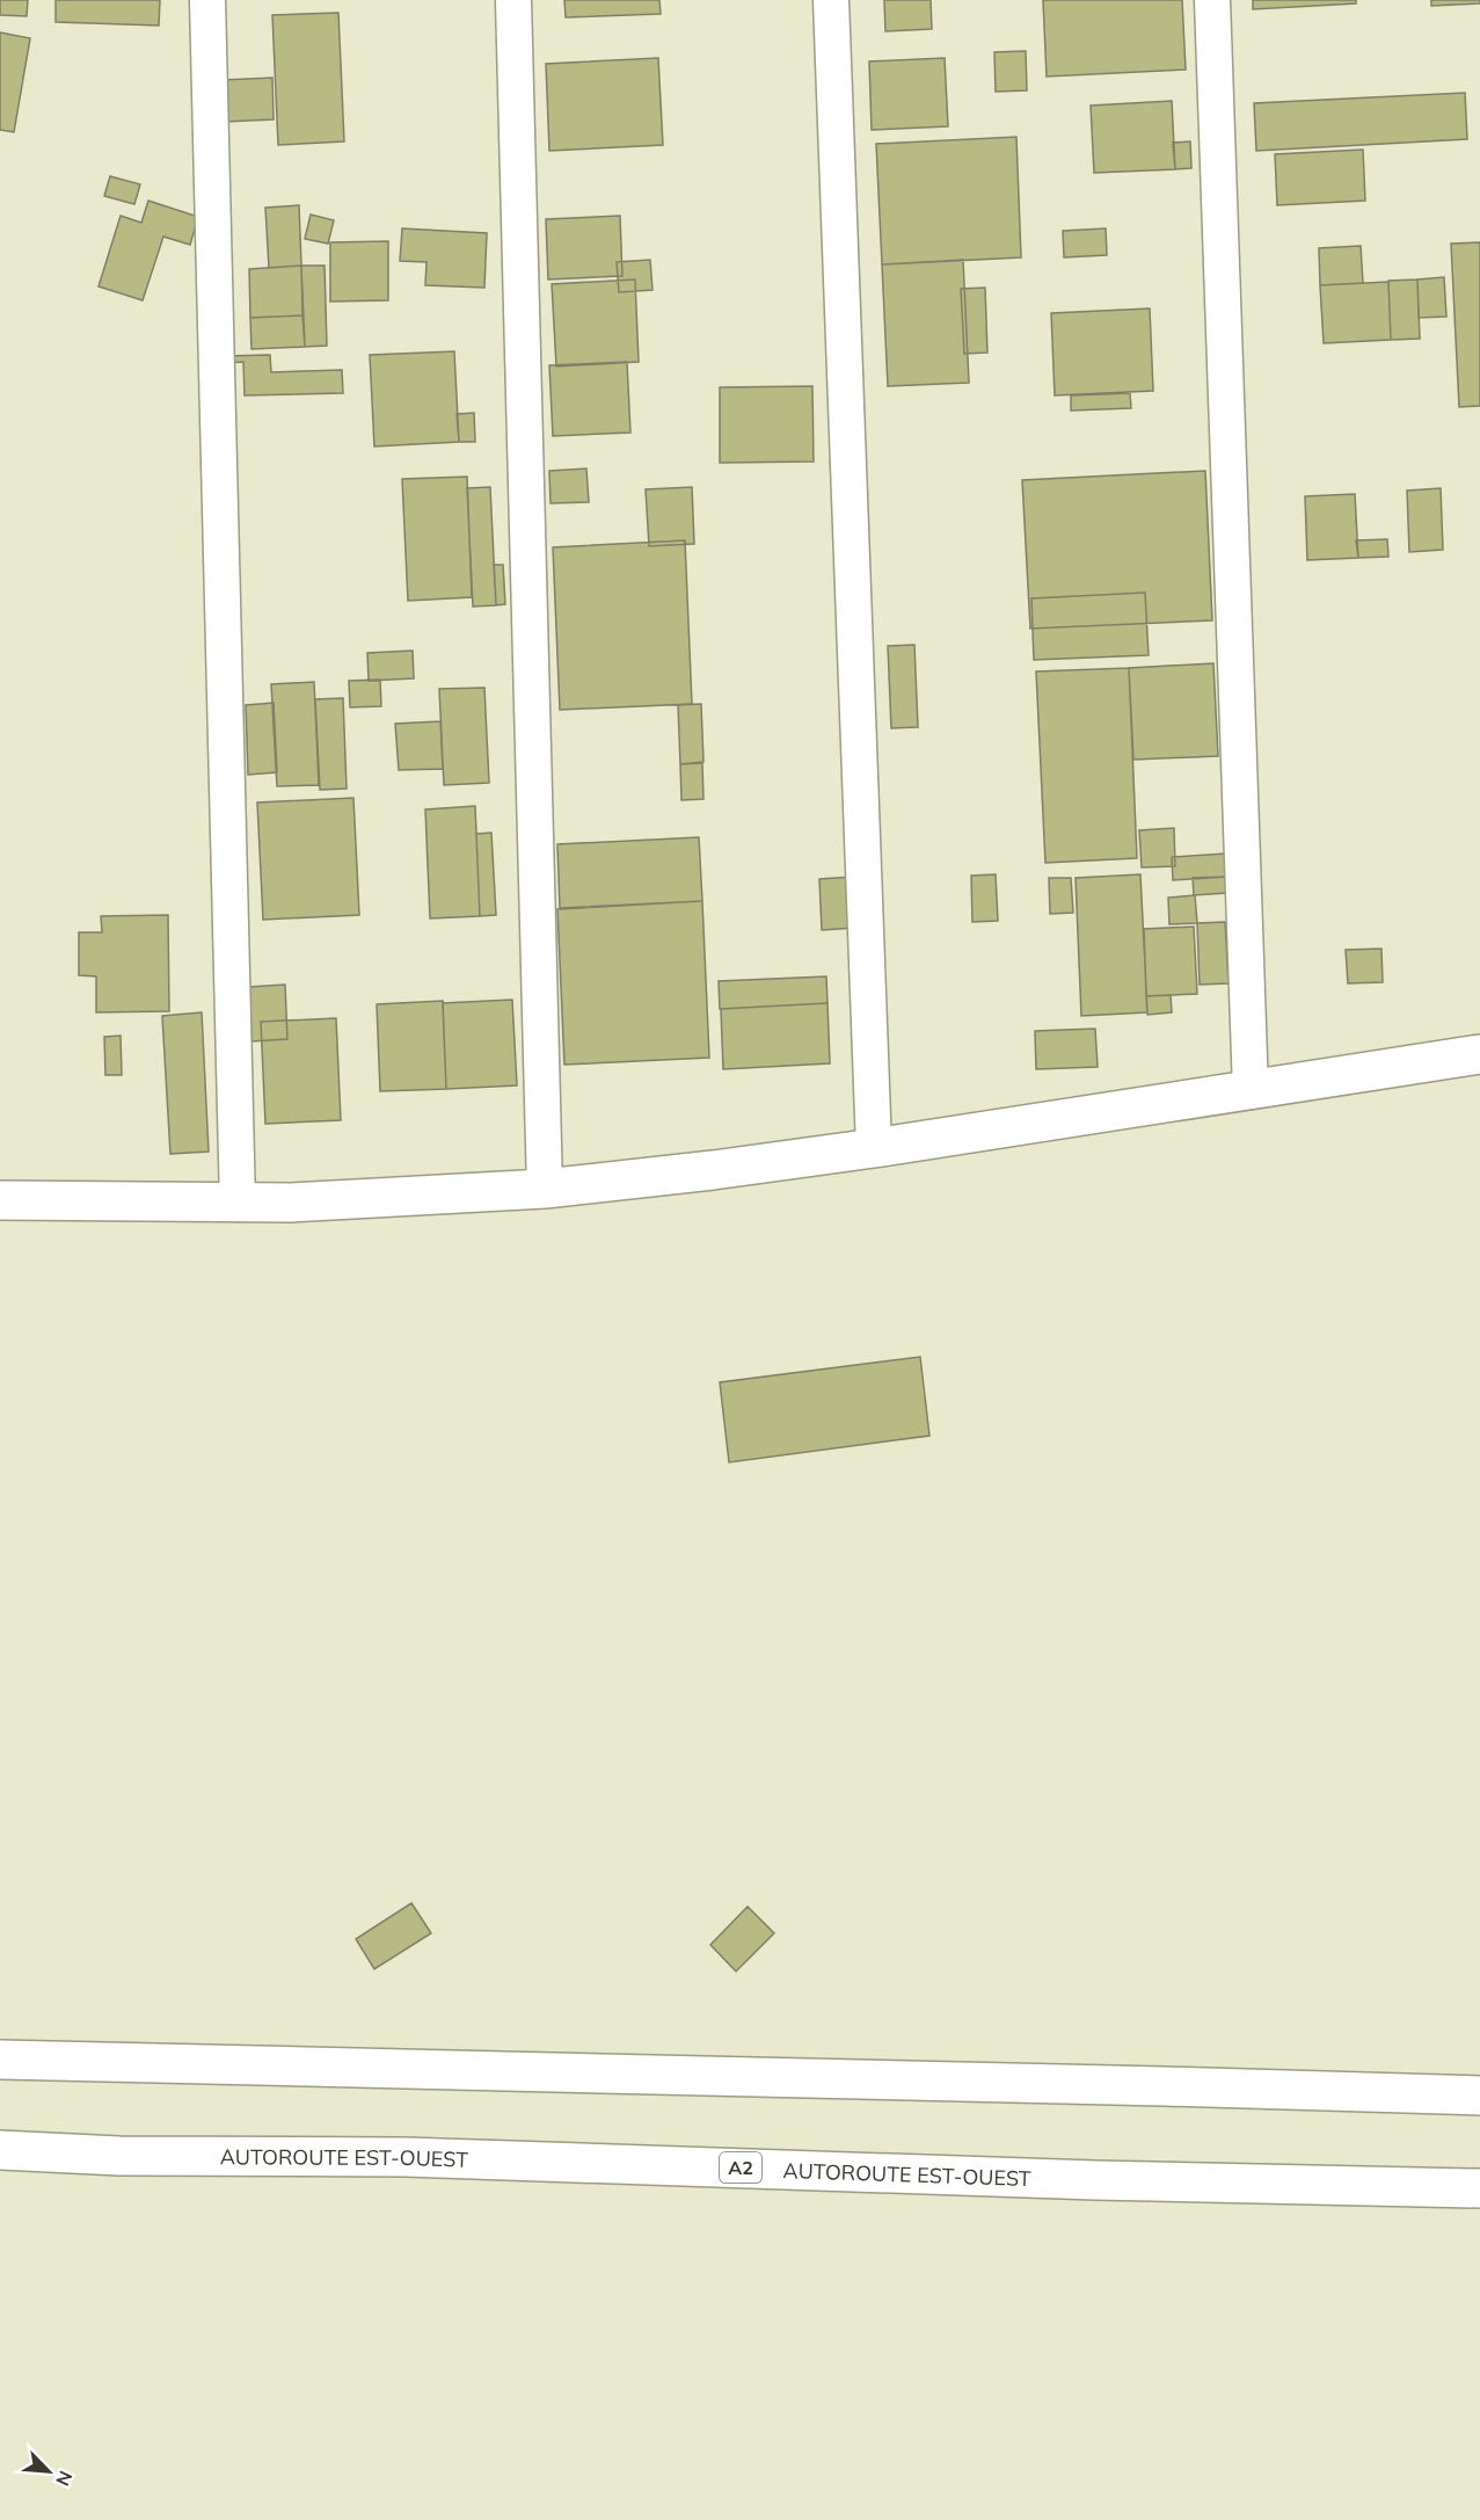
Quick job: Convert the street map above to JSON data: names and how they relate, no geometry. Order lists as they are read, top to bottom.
{
  "streets": {
    "main road": ["AUTOROUTE EST-OUEST", "A2"]
  },
  "north": "bottom right"
}
